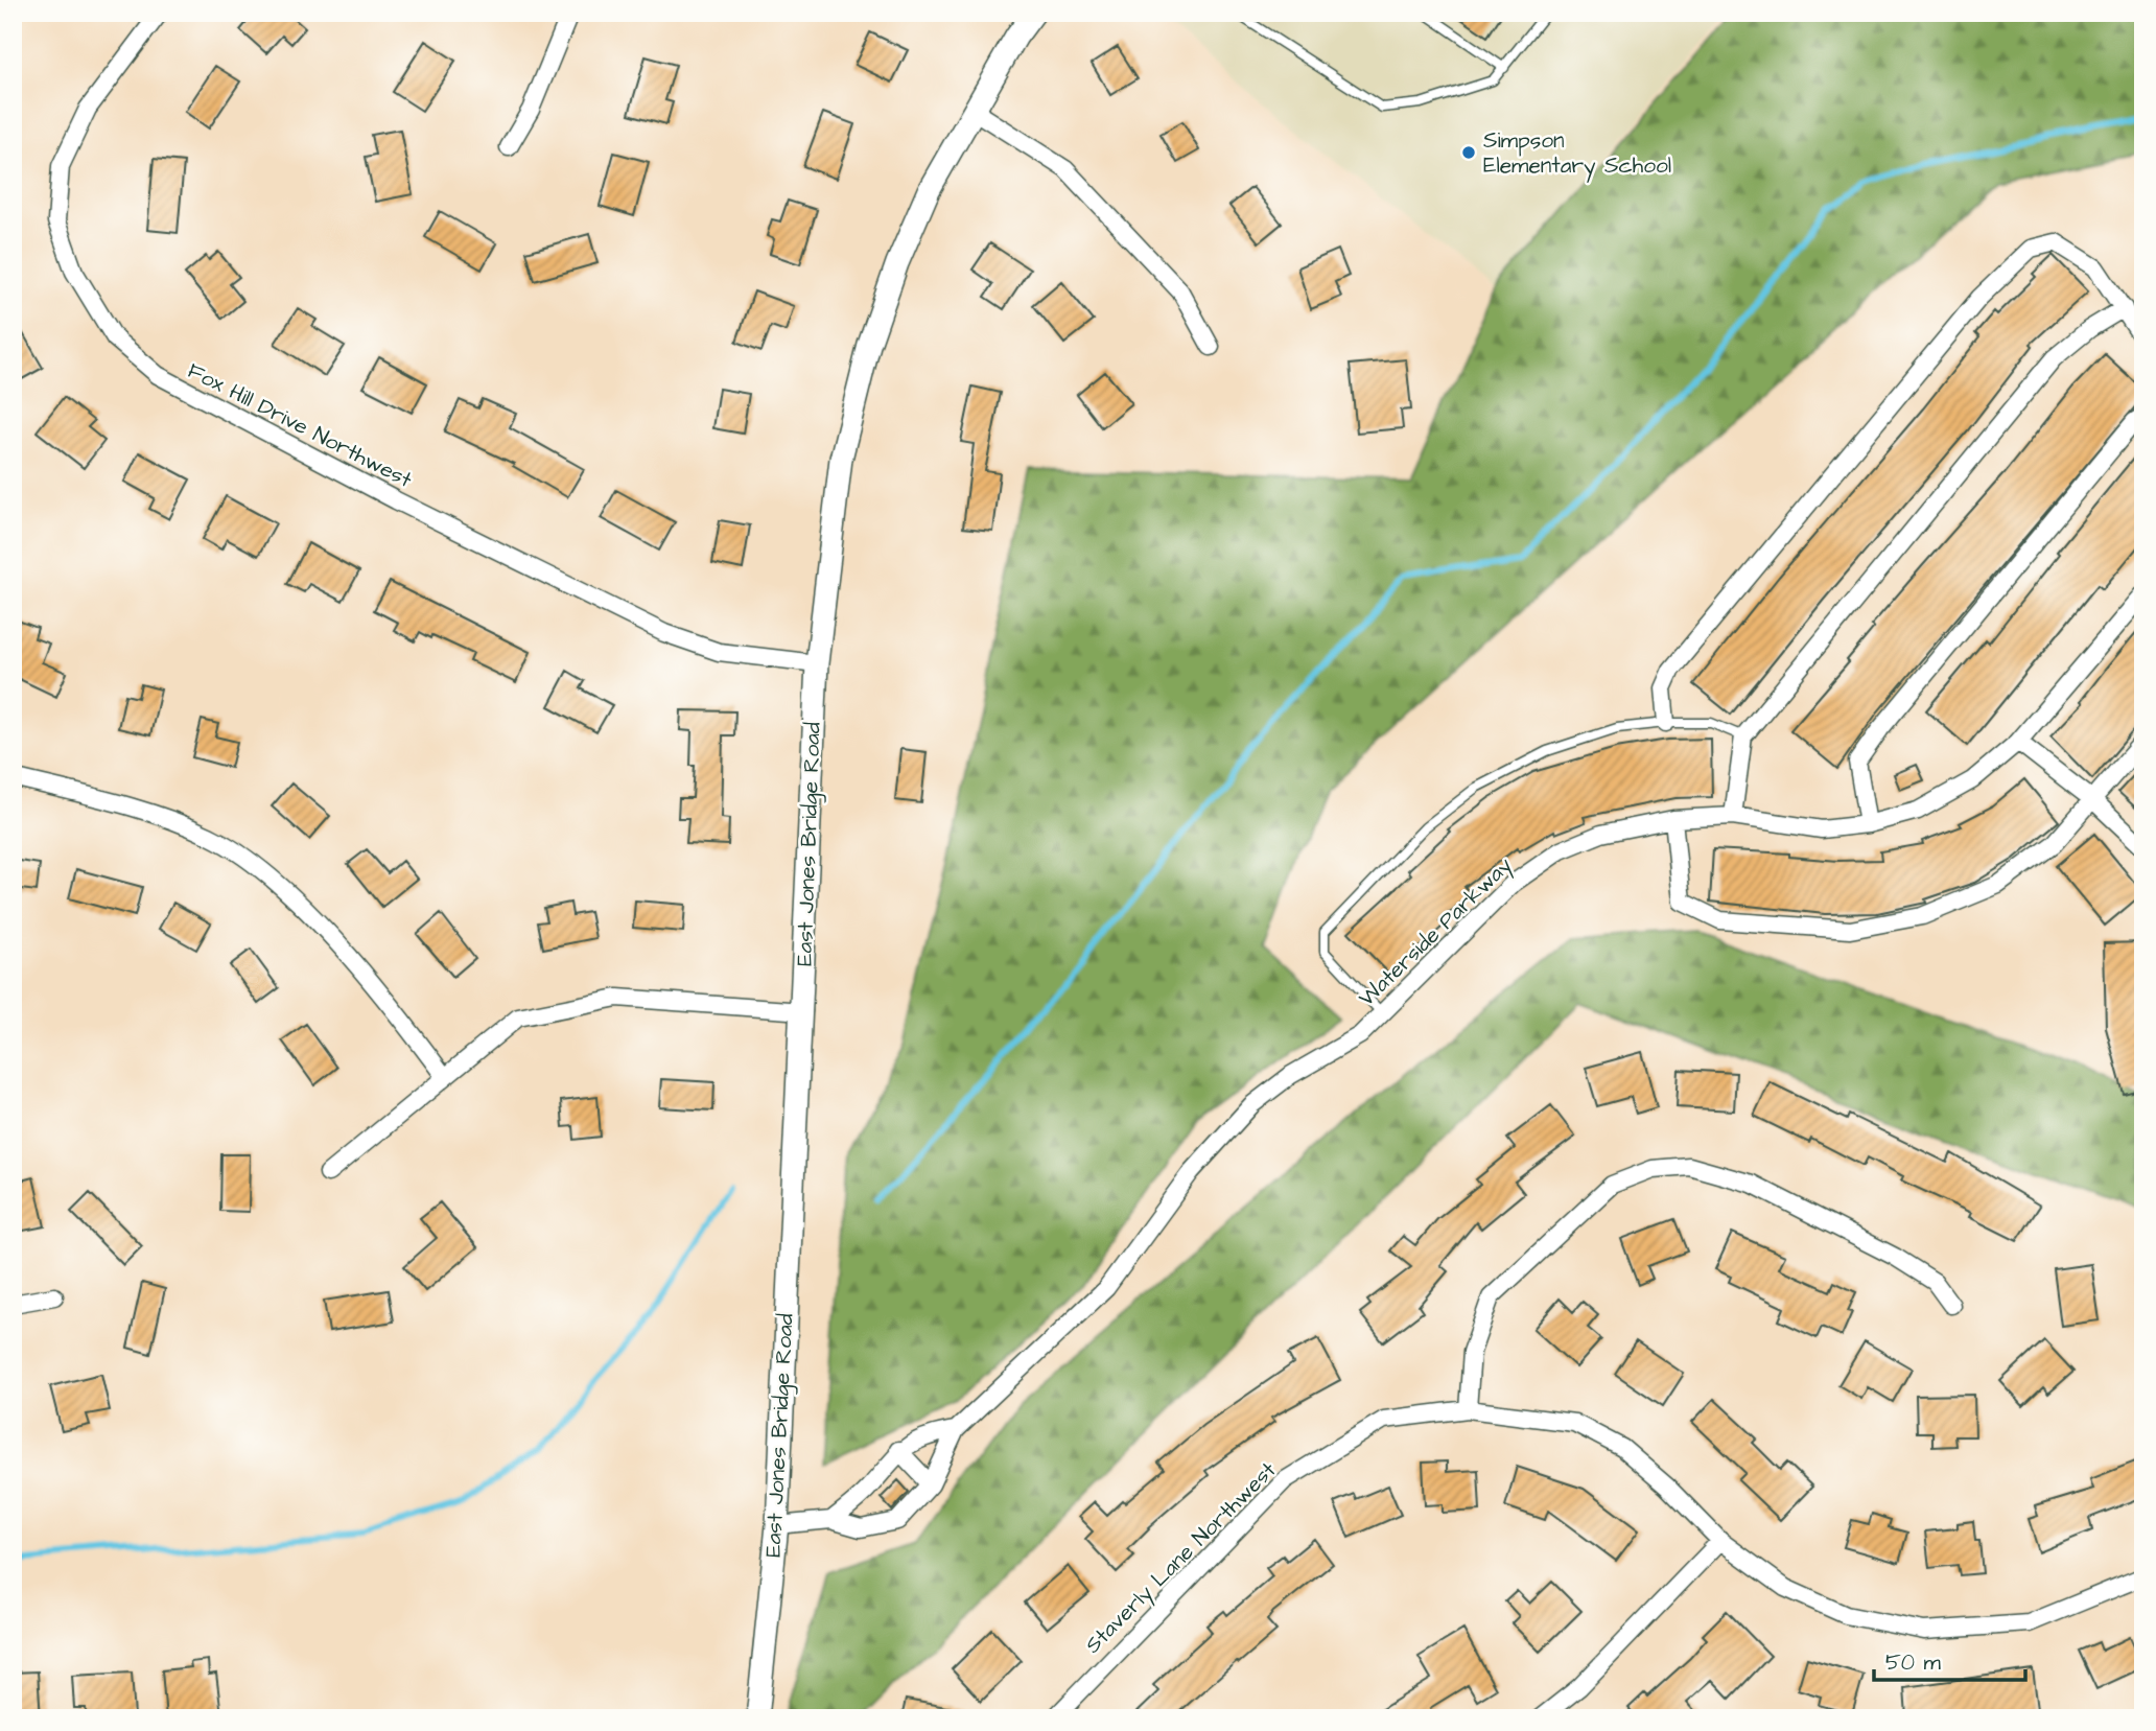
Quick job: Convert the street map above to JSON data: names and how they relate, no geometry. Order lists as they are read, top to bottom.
{
  "streets": {
    "street": [
      "Fox Hill Drive Northwest",
      "East Jones Bridge Road",
      "Waterside Parkway",
      "Staverly Lane Northwest"
    ]
  },
  "crossings": [
    ["Fox Hill Drive Northwest", "East Jones Bridge Road"],
    ["East Jones Bridge Road", "Waterside Parkway"]
  ],
  "places": ["Simpson Elementary School"],
  "scale_bar": "50 m"
}
